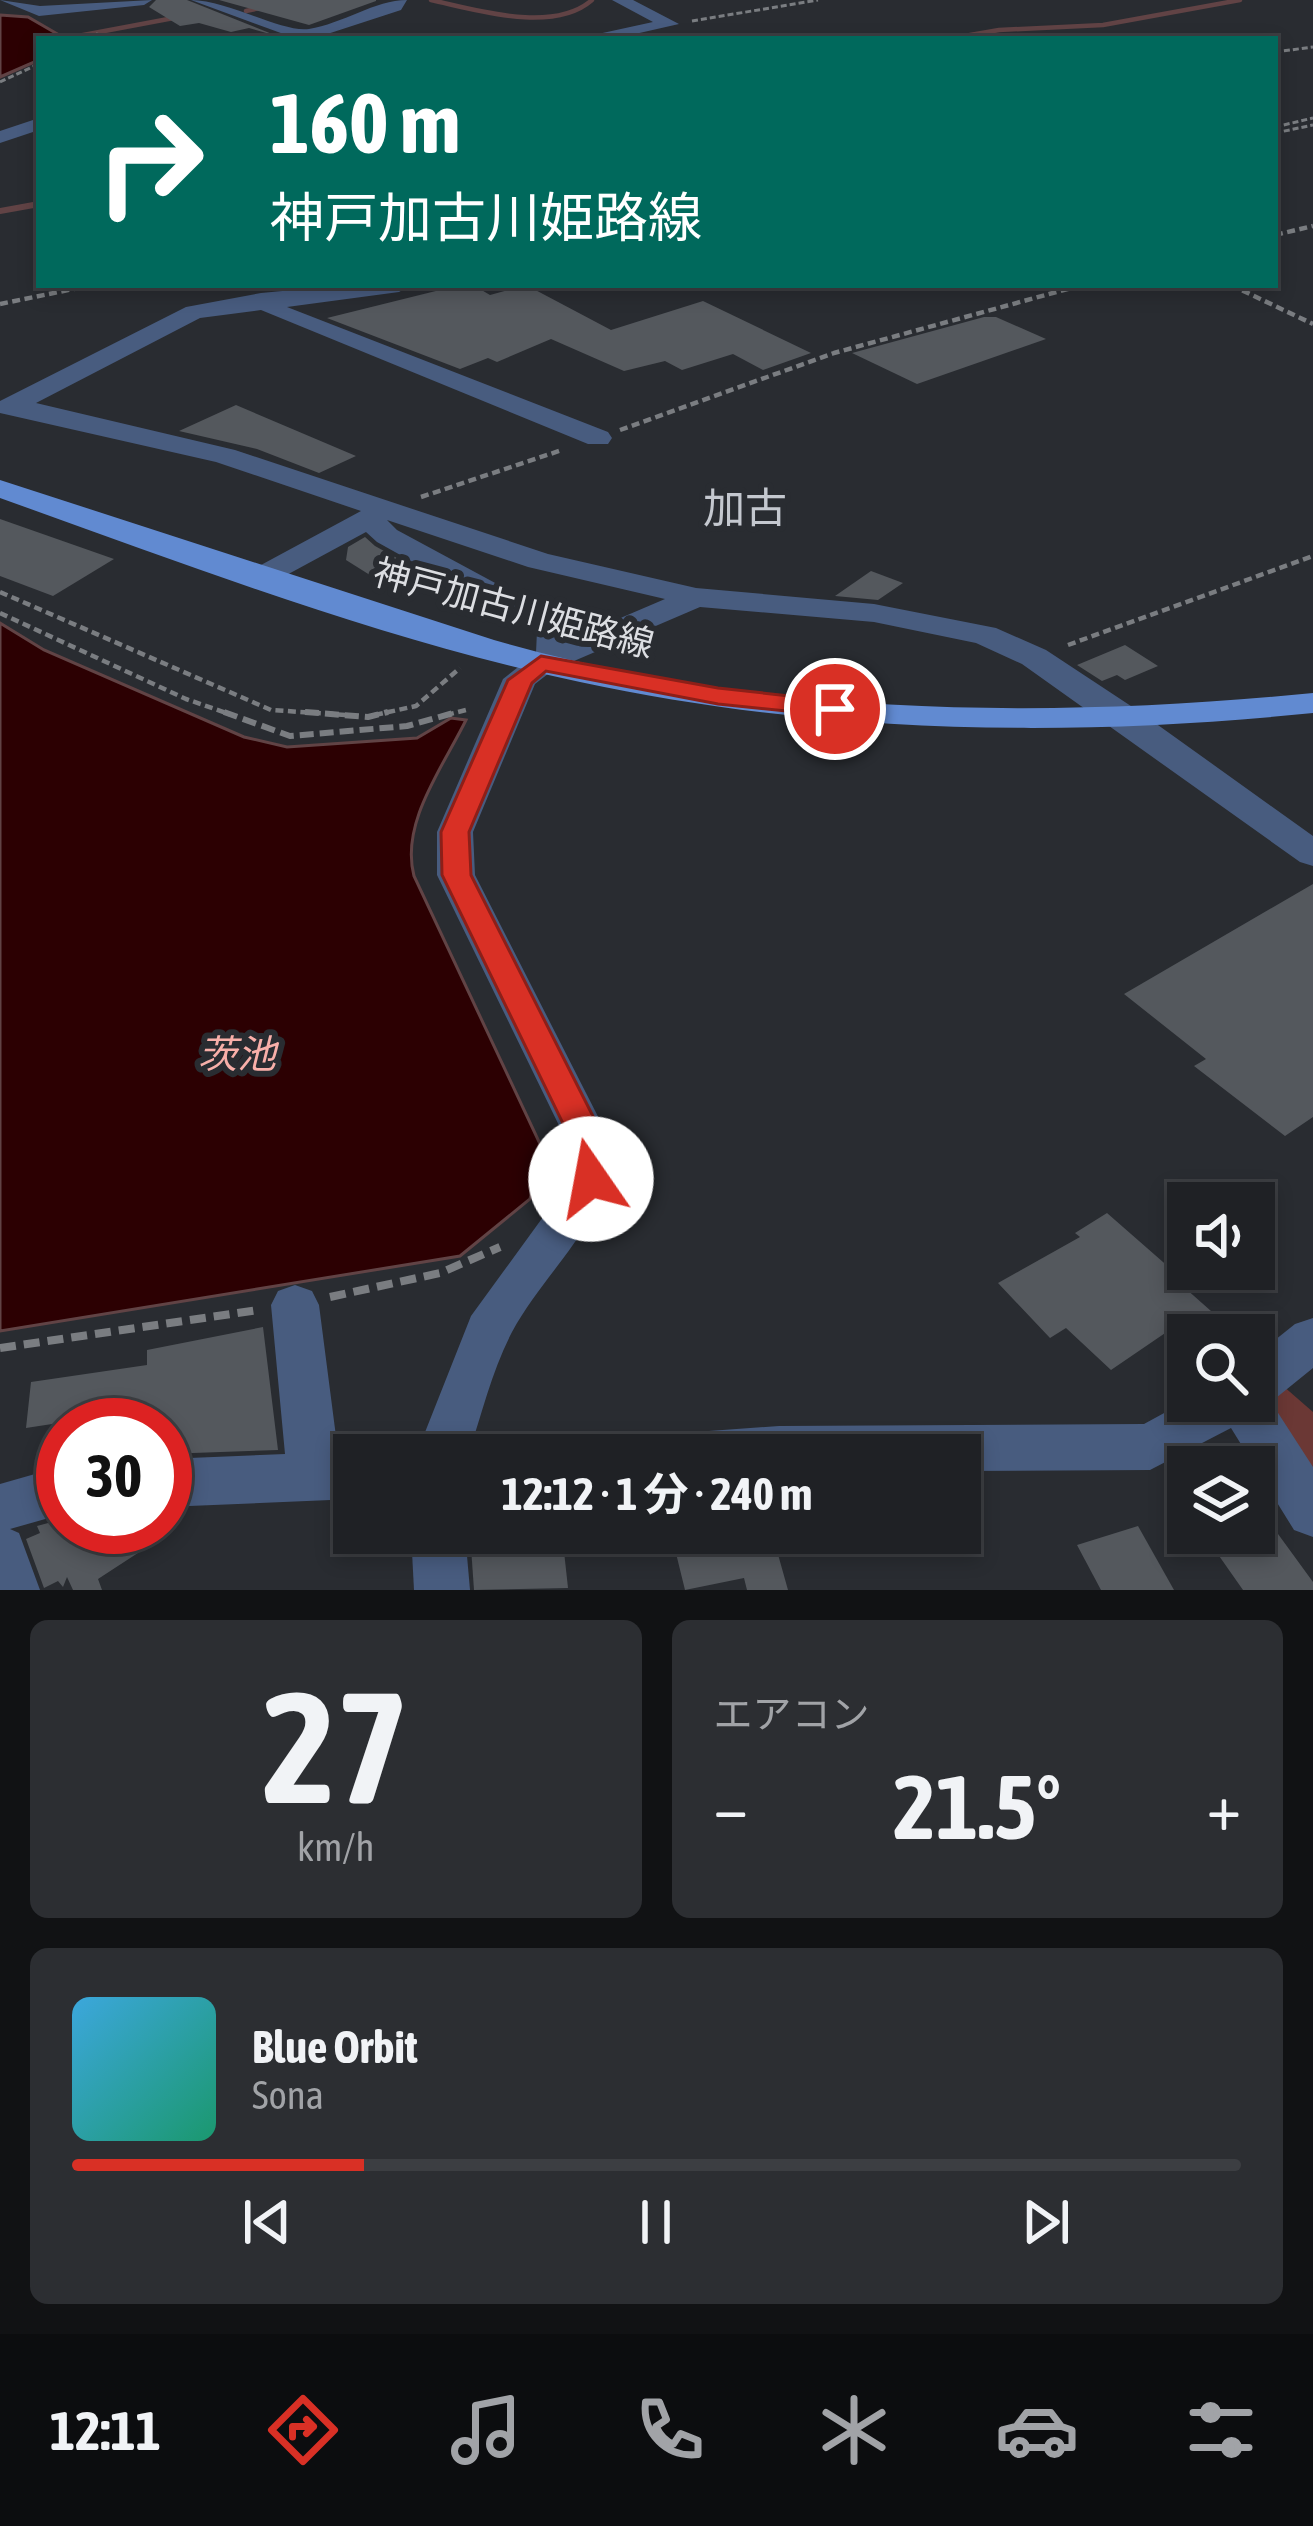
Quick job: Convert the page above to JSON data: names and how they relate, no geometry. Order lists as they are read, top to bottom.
{
  "streets": {
    "main road": ["神戸加古川姫路線"]
  },
  "districts": ["加古"],
  "water": ["茨池"],
  "page": {
    "turn": ["160 m", "神戸加古川姫路線"],
    "limit": "30",
    "trip": "12:12 · 1 分 · 240 m",
    "tile": [
      ["27", "km/h"],
      "エアコン"
    ],
    "heat": ["−", "21.5°", "+"],
    "song": ["Blue Orbit", "Sona"],
    "tabs": "12:11"
  }
}
